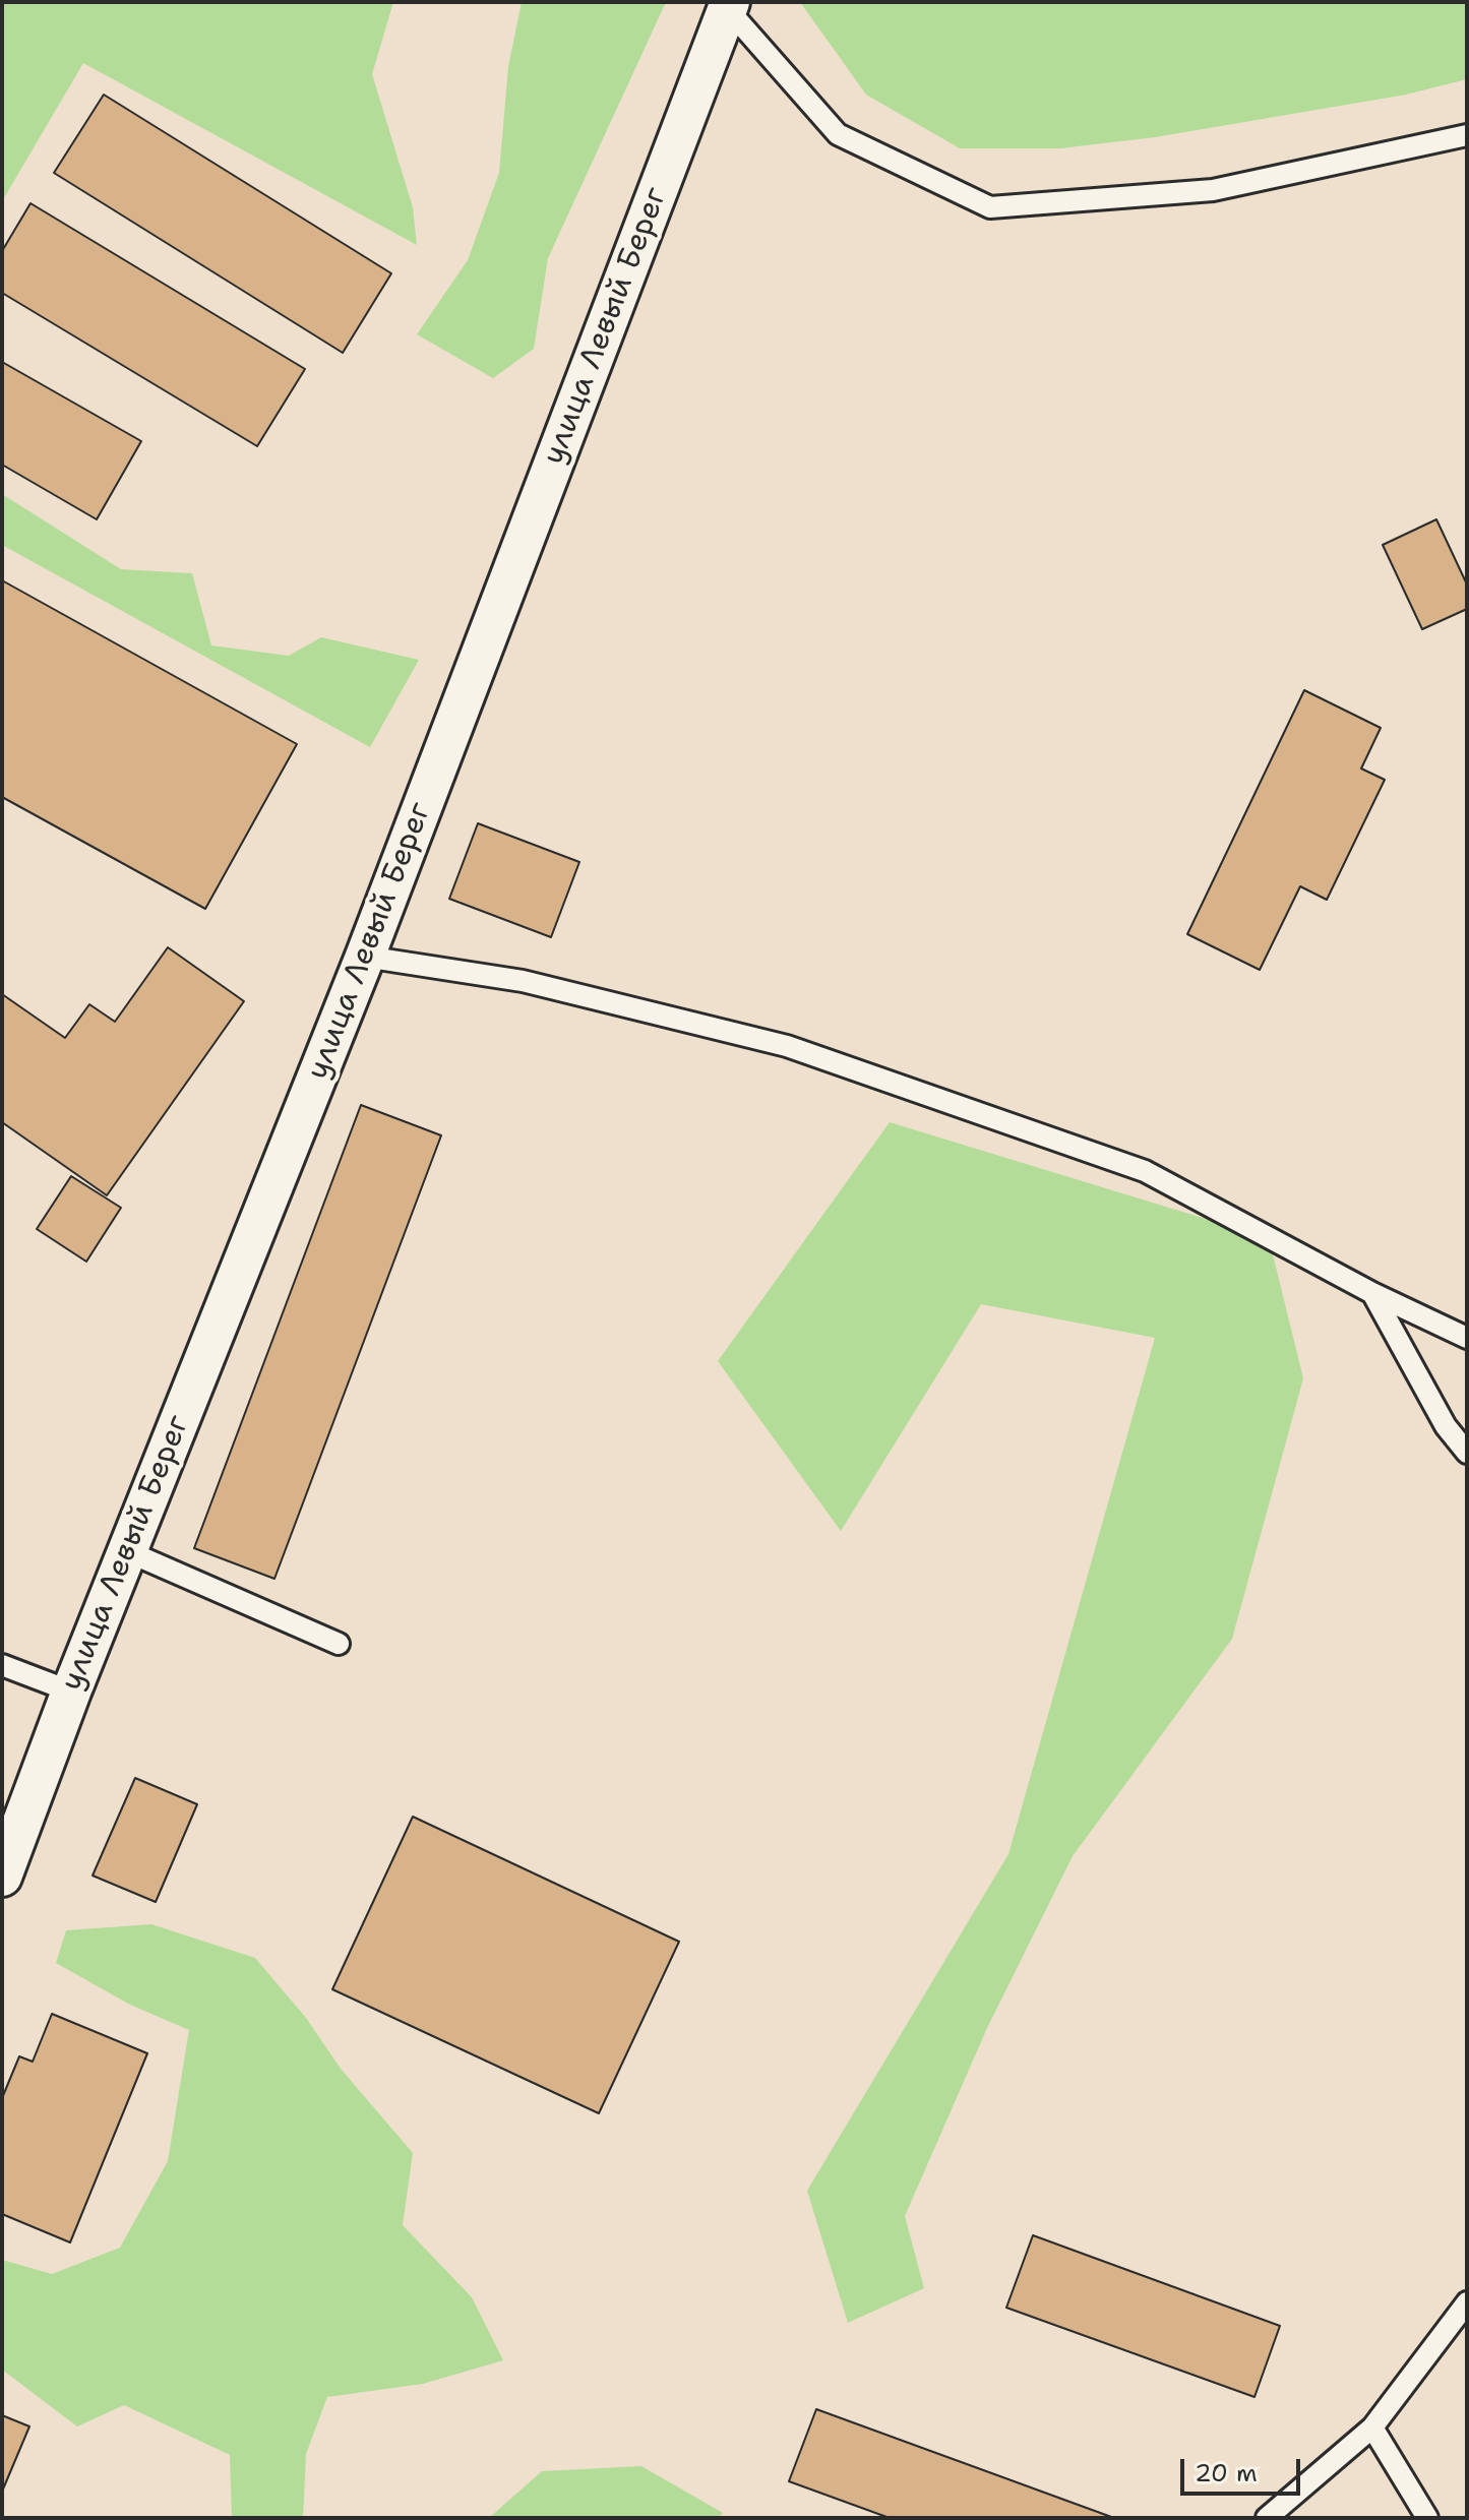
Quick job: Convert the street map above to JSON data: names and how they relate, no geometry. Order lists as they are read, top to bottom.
{
  "streets": {
    "street": ["улица Левый Берег"]
  },
  "scale_bar": "20 m"
}
